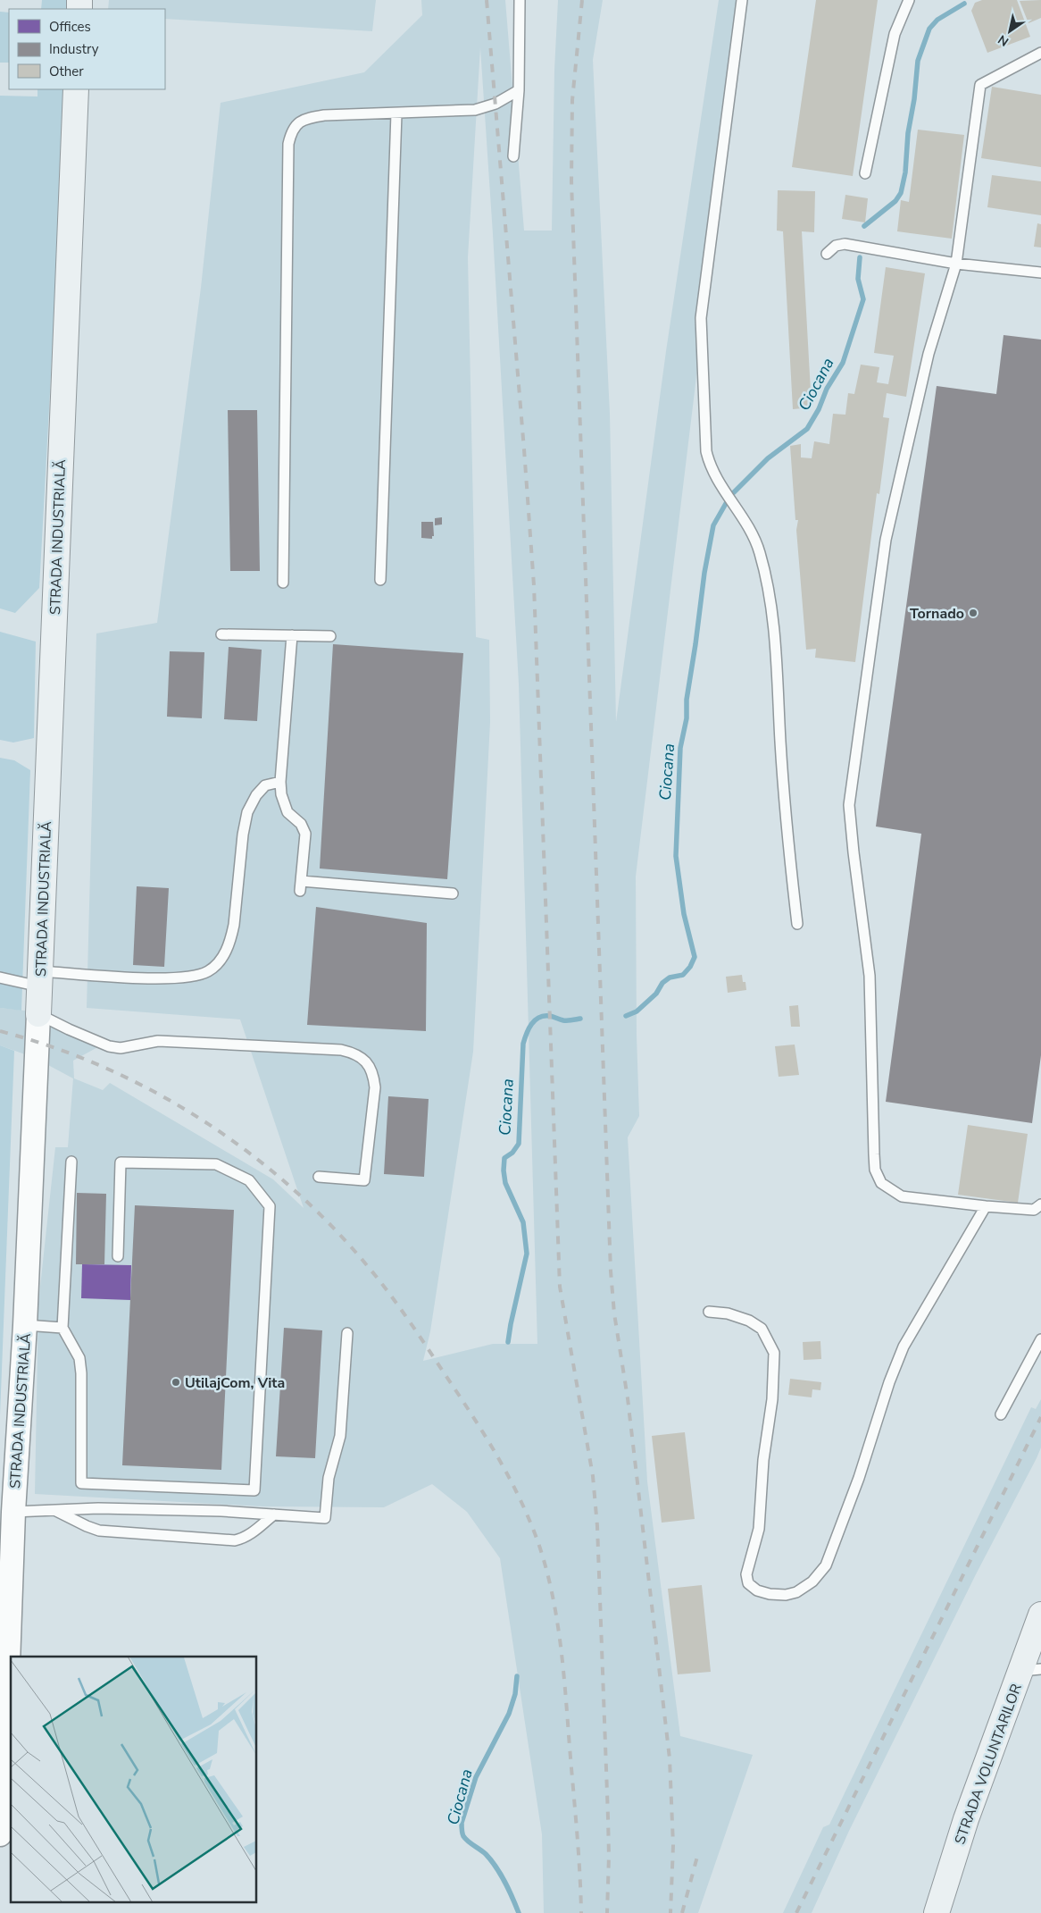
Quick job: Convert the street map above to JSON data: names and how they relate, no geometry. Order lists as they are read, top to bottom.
{
  "streets": {
    "main road": ["STRADA INDUSTRIALĂ", "STRADA VOLUNTARILOR"]
  },
  "water": ["Ciocana"],
  "places": ["Tornado", "UtilajCom, Vita"],
  "legend": ["Offices", "Industry", "Other"],
  "north": "bottom left"
}
